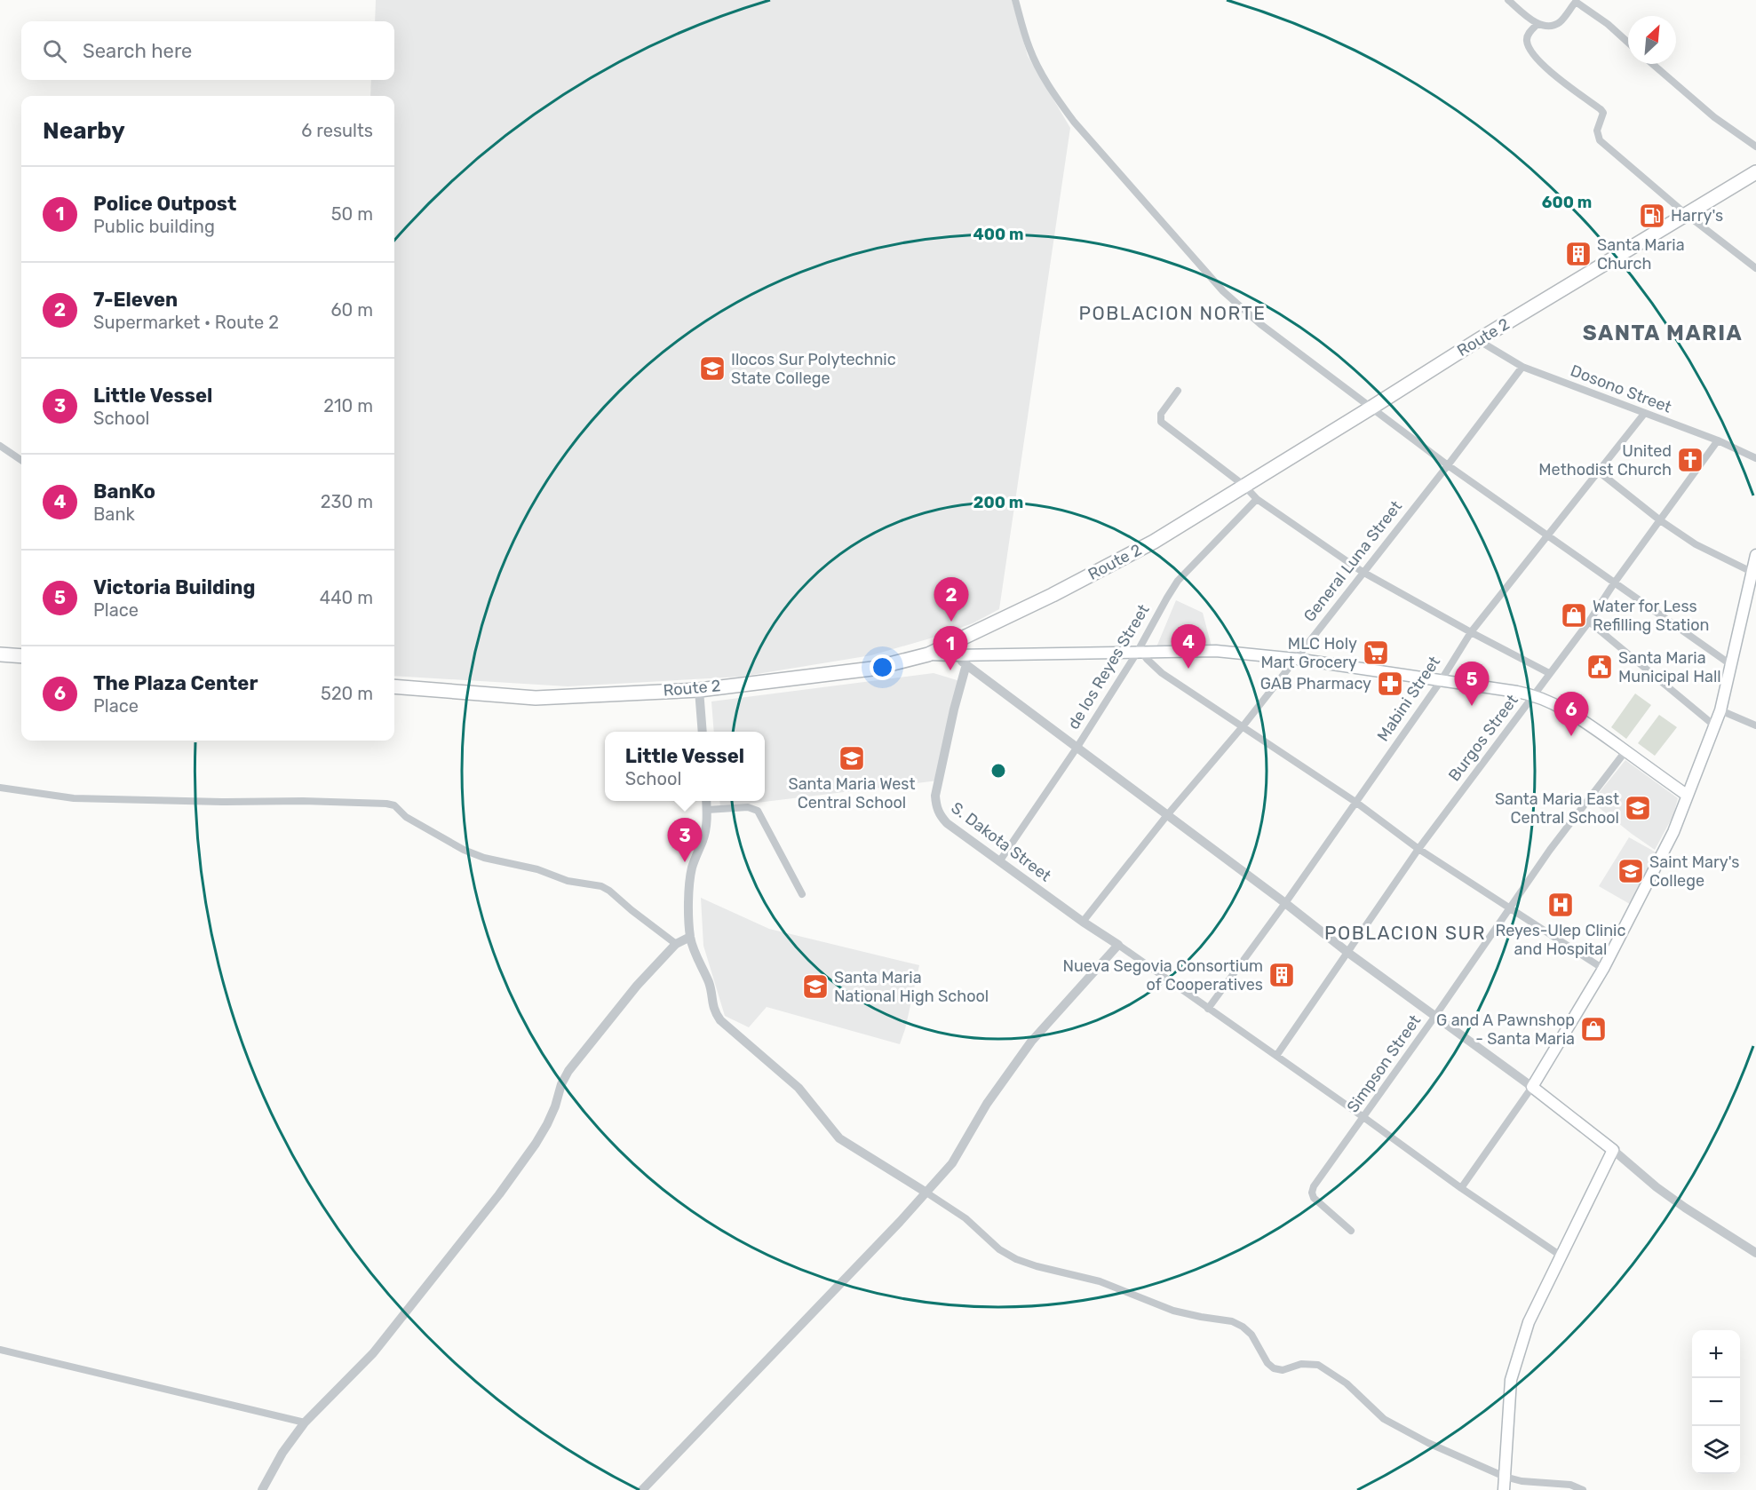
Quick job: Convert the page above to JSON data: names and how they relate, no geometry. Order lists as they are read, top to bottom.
{
  "streets": {
    "highway": ["Route 2"],
    "street": [
      "Dosono Street",
      "General Luna Street",
      "de los Reyes Street",
      "Mabini Street",
      "Burgos Street",
      "S. Dakota Street",
      "Simpson Street"
    ]
  },
  "crossings": [
    ["Route 2", "Dosono Street"],
    ["Dosono Street", "General Luna Street"],
    ["Dosono Street", "Mabini Street"],
    ["Dosono Street", "Burgos Street"],
    ["General Luna Street", "S. Dakota Street"],
    ["de los Reyes Street", "S. Dakota Street"]
  ],
  "districts": ["POBLACION NORTE", "SANTA MARIA", "POBLACION SUR"],
  "places": {
    "fuel station": ["Harry's"],
    "building": ["Santa Maria Church", "Nueva Segovia Consortium of Cooperatives"],
    "school or university": [
      "Ilocos Sur Polytechnic State College",
      "Santa Maria West Central School",
      "Santa Maria East Central School",
      "Saint Mary's College",
      "Santa Maria National High School"
    ],
    "church": ["United Methodist Church"],
    "shop": ["Water for Less Refilling Station", "G and A Pawnshop - Santa Maria"],
    "supermarket": ["MLC Holy Mart Grocery"],
    "public building": ["Santa Maria Municipal Hall"],
    "pharmacy": ["GAB Pharmacy"],
    "hospital": ["Reyes-Ulep Clinic and Hospital"]
  },
  "north": "top right",
  "page": {
    "search": "Search here",
    "heading": ["Nearby", "6 results"],
    "list": [
      {
        "mark": "1",
        "name": "Police Outpost",
        "note": "Public building",
        "value": "50 m"
      },
      {
        "mark": "2",
        "name": "7-Eleven",
        "note": "Supermarket · Route 2",
        "value": "60 m"
      },
      {
        "mark": "3",
        "name": "Little Vessel",
        "note": "School",
        "value": "210 m"
      },
      {
        "mark": "4",
        "name": "BanKo",
        "note": "Bank",
        "value": "230 m"
      },
      {
        "mark": "5",
        "name": "Victoria Building",
        "note": "Place",
        "value": "440 m"
      },
      {
        "mark": "6",
        "name": "The Plaza Center",
        "note": "Place",
        "value": "520 m"
      }
    ],
    "pins": [
      "2",
      "4",
      "1",
      "5",
      "6",
      "3"
    ],
    "popup": ["Little Vessel", "School"],
    "map_buttons": ["+", "−"]
  },
  "rings": ["600 m", "400 m", "200 m"]
}
